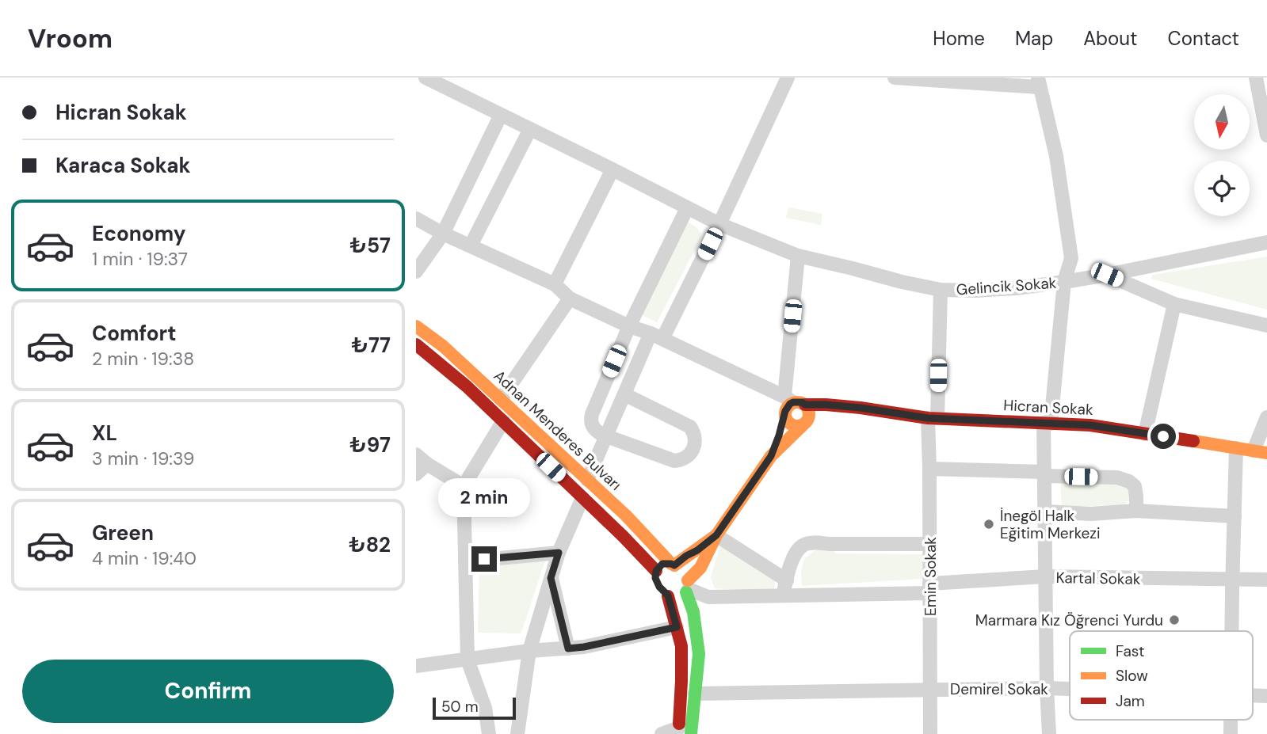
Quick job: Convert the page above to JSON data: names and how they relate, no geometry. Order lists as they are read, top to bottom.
{
  "streets": {
    "main road": ["Hicran Sokak", "Adnan Menderes Bulvarı"],
    "street": [
      "Gelincik Sokak",
      "Emin Sokak",
      "Kartal Sokak",
      "Demirel Sokak"
    ]
  },
  "crossings": [
    ["Gelincik Sokak", "Emin Sokak"],
    ["Hicran Sokak", "Emin Sokak"],
    ["Adnan Menderes Bulvarı", "Kartal Sokak"],
    ["Emin Sokak", "Kartal Sokak"],
    ["Emin Sokak", "Demirel Sokak"]
  ],
  "places": ["İnegöl Halk Eğitim Merkezi", "Marmara Kız Öğrenci Yurdu"],
  "legend": ["Fast", "Slow", "Jam"],
  "scale_bar": "50 m",
  "north": "bottom",
  "page": {
    "header": "Vroom",
    "nav": [
      "Home",
      "Map",
      "About",
      "Contact"
    ],
    "banner": ["Hicran Sokak", "Karaca Sokak"],
    "list": [
      {
        "name": "Economy",
        "note": "1 min · 19:37",
        "value": "₺57"
      },
      {
        "name": "Comfort",
        "note": "2 min · 19:38",
        "value": "₺77"
      },
      {
        "name": "XL",
        "note": "3 min · 19:39",
        "value": "₺97"
      },
      {
        "name": "Green",
        "note": "4 min · 19:40",
        "value": "₺82"
      }
    ],
    "bubble": "2 min",
    "buttons": "Confirm",
    "scale": "50 m"
  }
}
